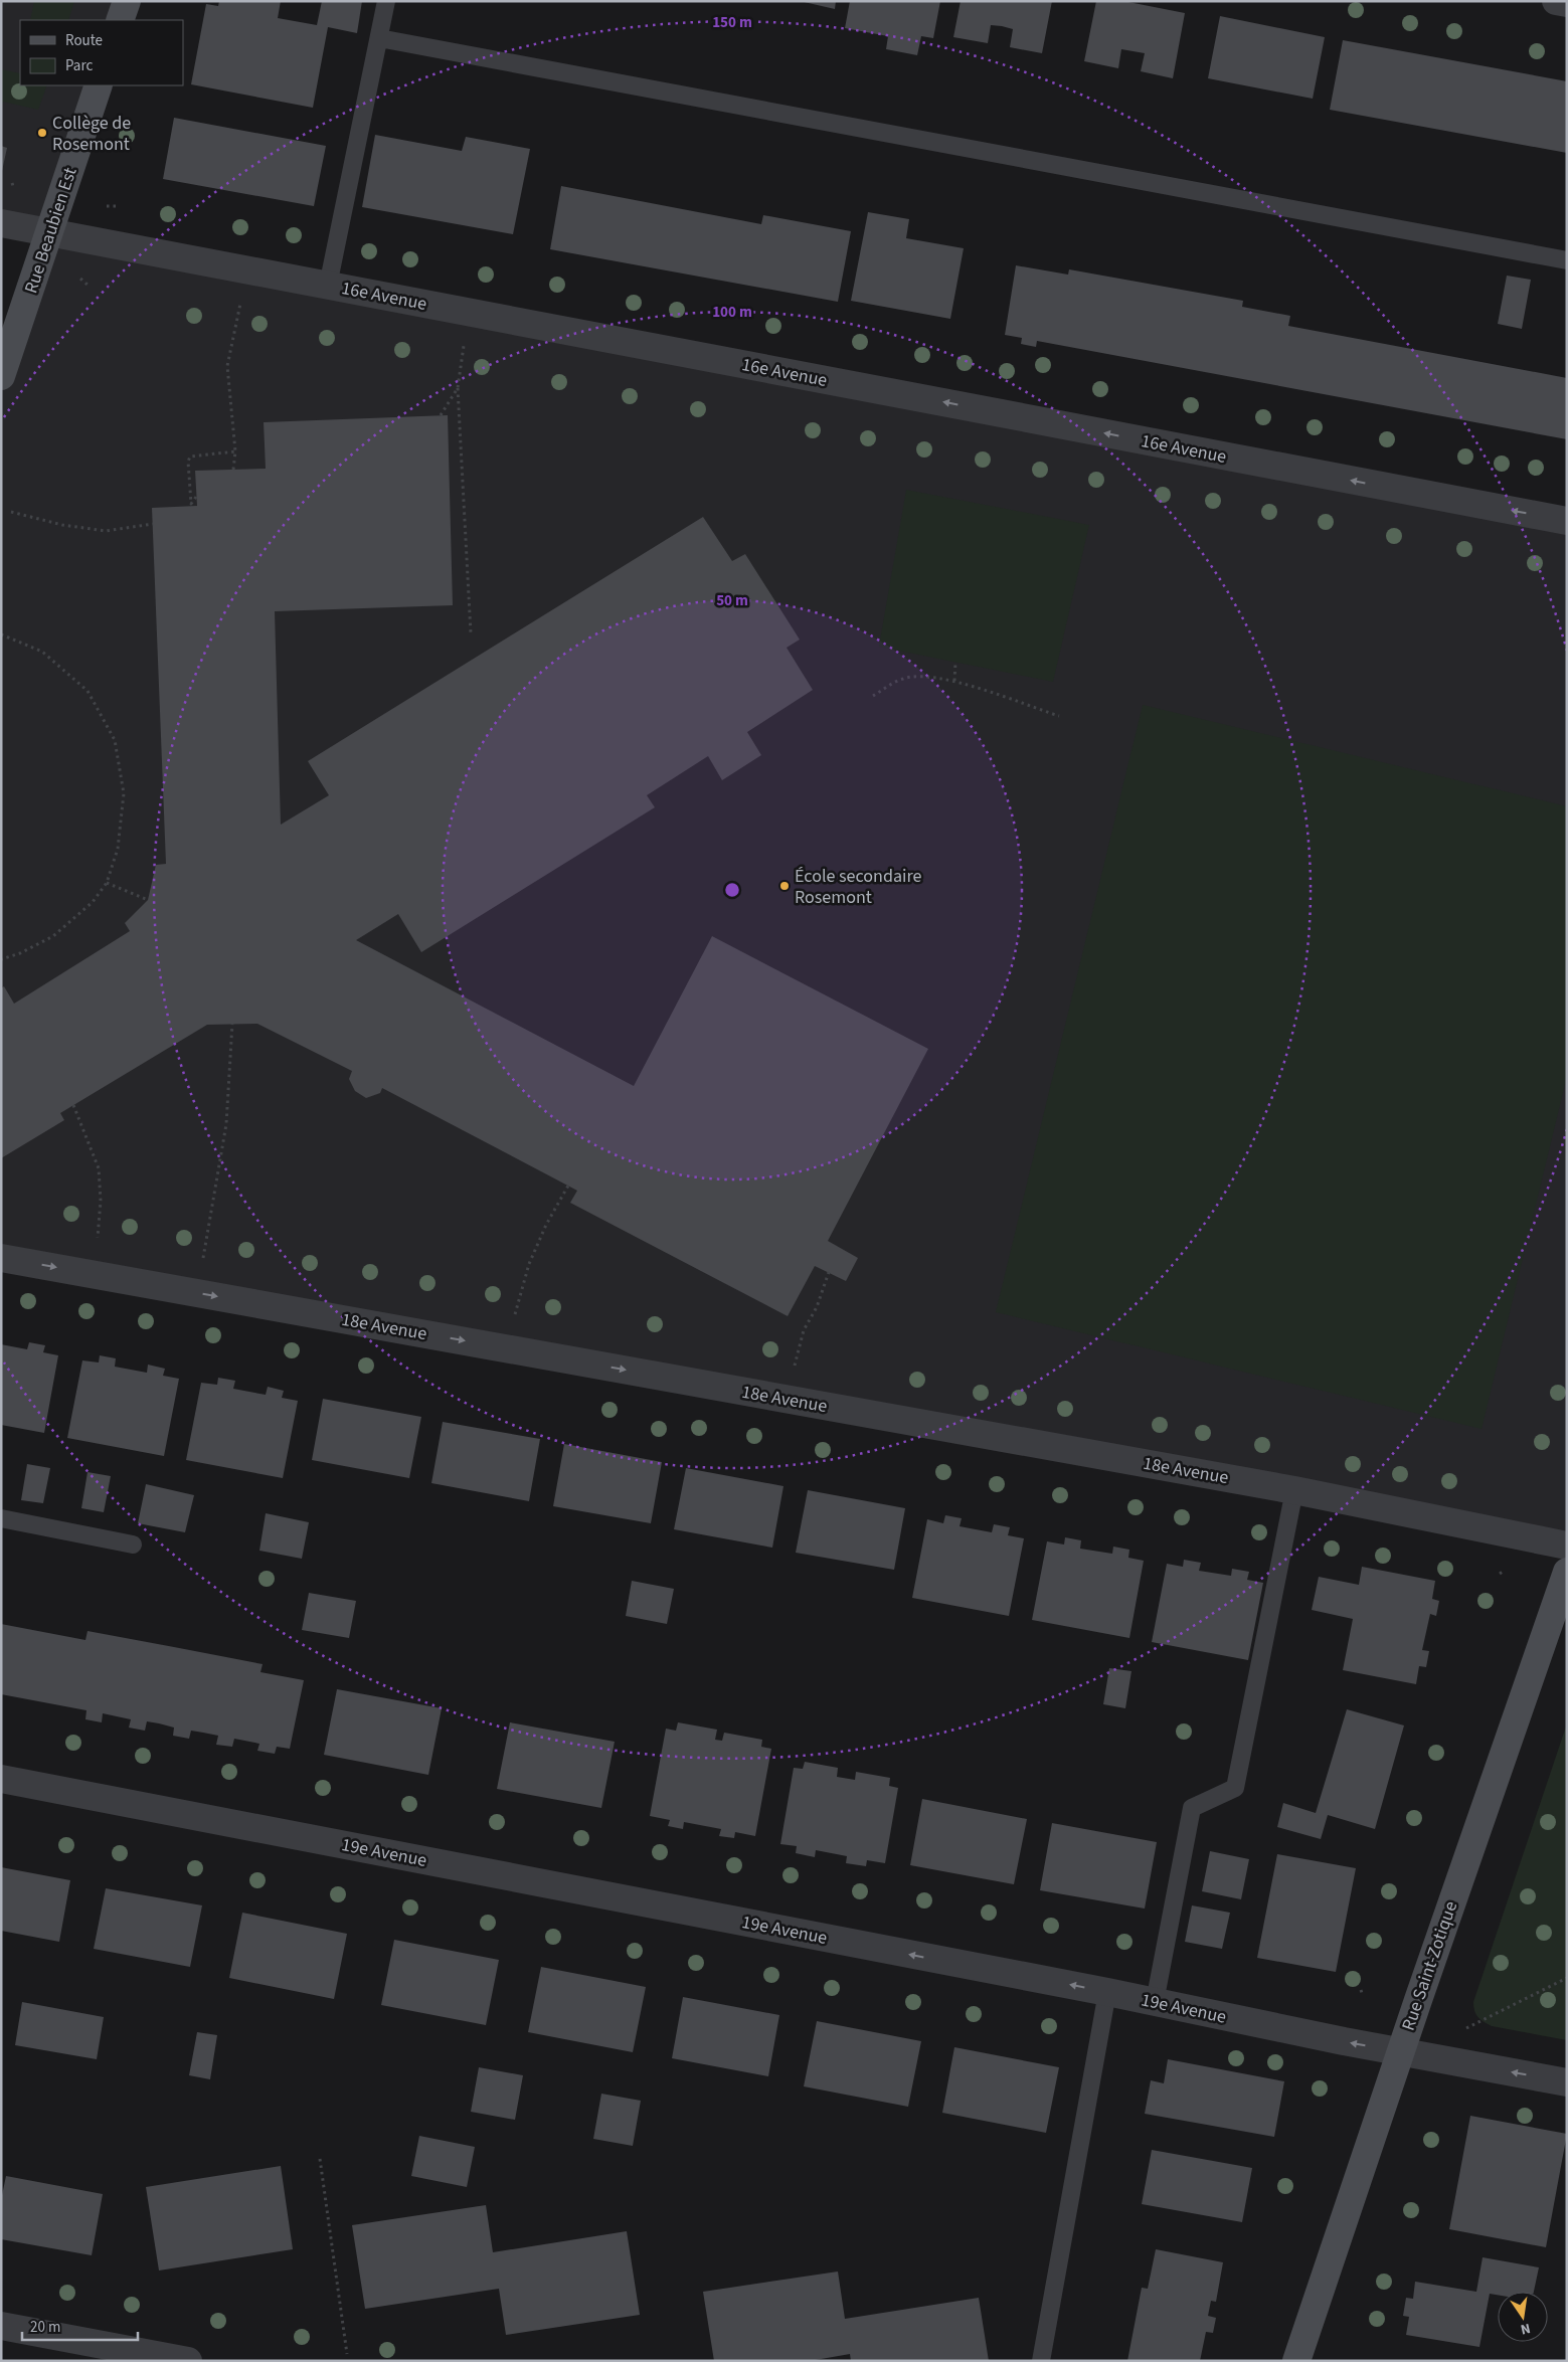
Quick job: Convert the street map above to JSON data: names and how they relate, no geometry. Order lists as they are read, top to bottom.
{
  "streets": {
    "street": [
      "Rue Beaubien Est",
      "16e Avenue",
      "18e Avenue",
      "19e Avenue",
      "Rue Saint-Zotique"
    ]
  },
  "crossings": [
    ["Rue Beaubien Est", "16e Avenue"],
    ["19e Avenue", "Rue Saint-Zotique"]
  ],
  "one_way": ["16e Avenue", "18e Avenue", "19e Avenue"],
  "places": ["Collège de Rosemont", "École secondaire Rosemont"],
  "legend": ["Route", "Parc"],
  "scale_bar": "20 m",
  "north": "bottom",
  "rings": ["150 m", "100 m", "50 m"]
}
